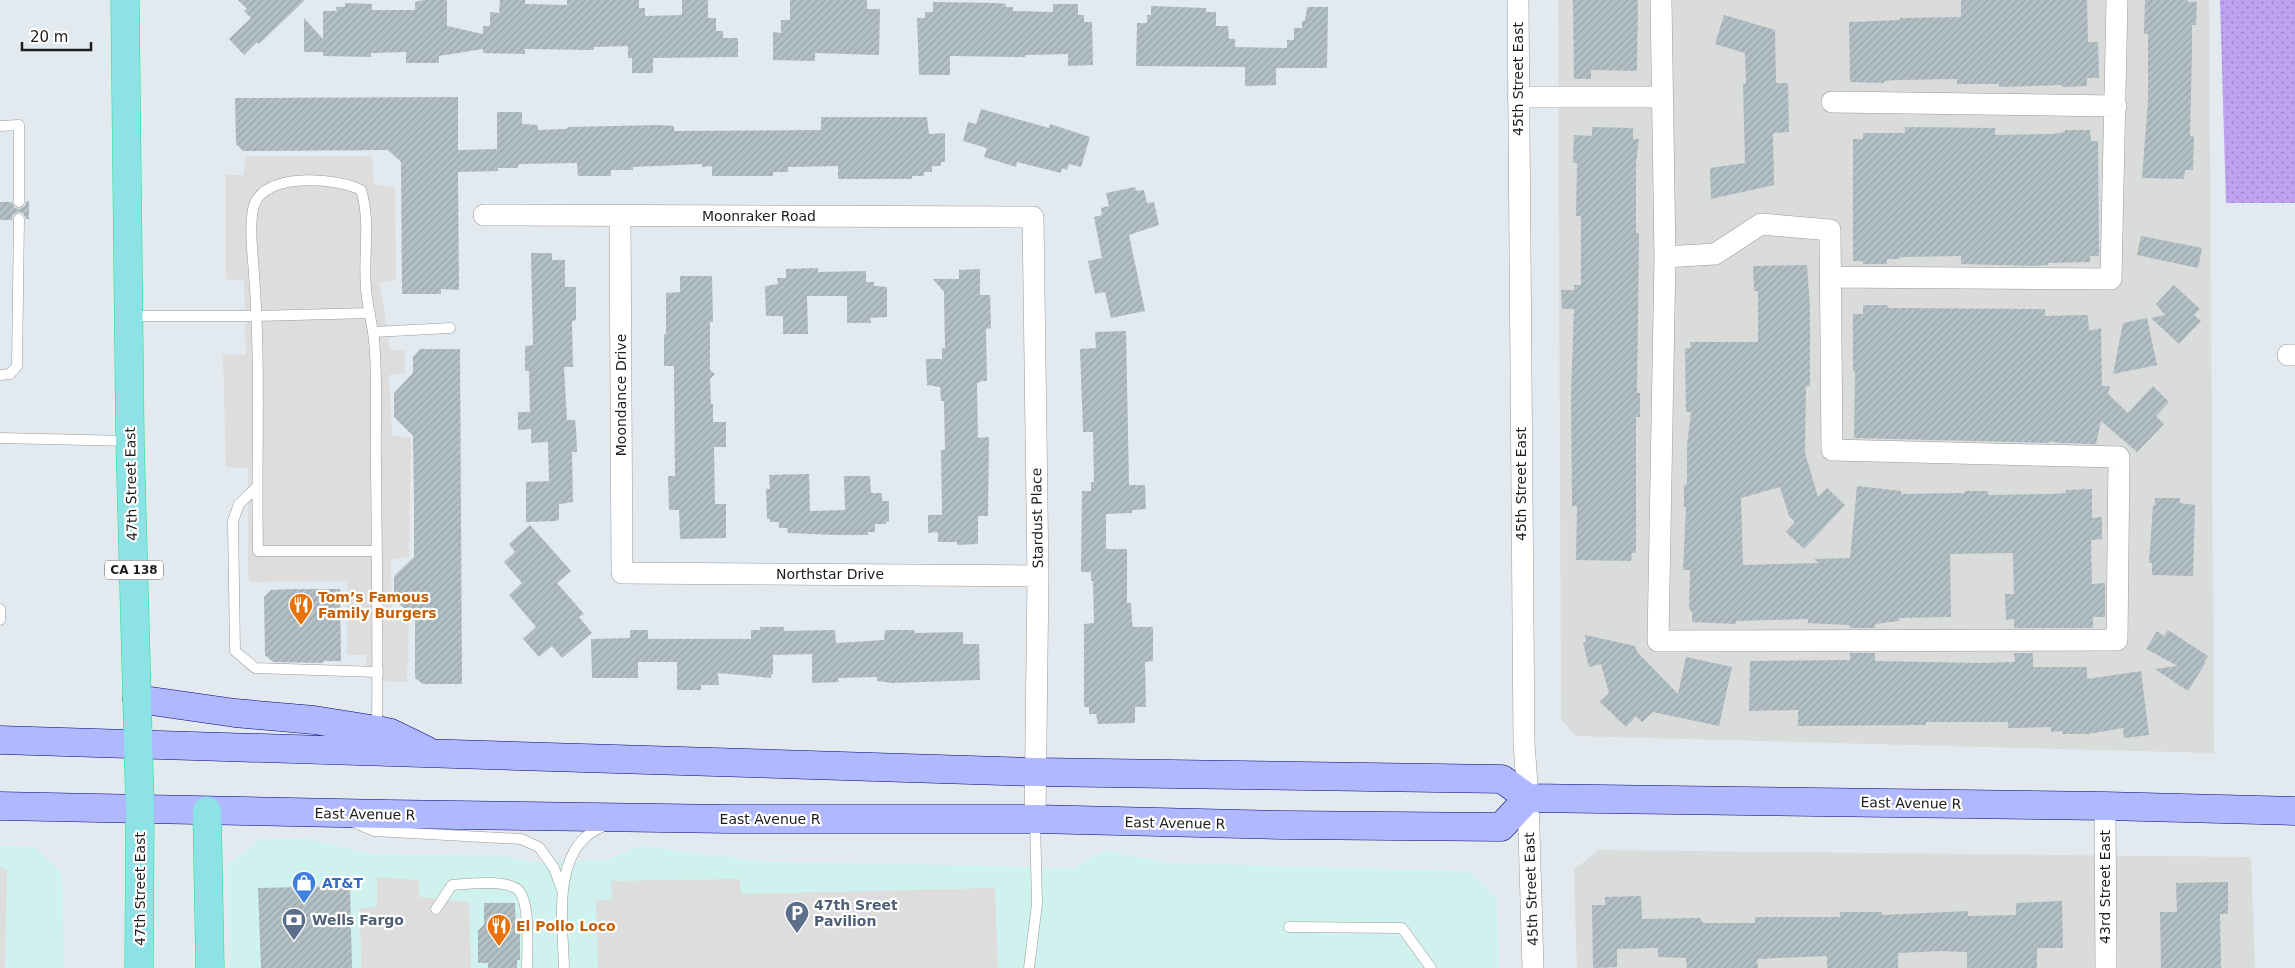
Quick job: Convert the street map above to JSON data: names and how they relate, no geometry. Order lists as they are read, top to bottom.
{
  "streets": {
    "highway": ["47th Street East", "CA 138"],
    "main road": ["East Avenue R"],
    "street": [
      "45th Street East",
      "Moonraker Road",
      "Moondance Drive",
      "Stardust Place",
      "Northstar Drive",
      "43rd Street East"
    ]
  },
  "crossings": [
    ["45th Street East", "East Avenue R"],
    ["Moonraker Road", "Moondance Drive"],
    ["Moonraker Road", "Stardust Place"],
    ["Moondance Drive", "Northstar Drive"],
    ["47th Street East", "East Avenue R"],
    ["Stardust Place", "Northstar Drive"],
    ["Stardust Place", "East Avenue R"],
    ["East Avenue R", "43rd Street East"]
  ],
  "places": {
    "restaurant": ["Tom’s Famous Family Burgers", "El Pollo Loco"],
    "shop": ["AT&T"],
    "parking": ["47th Sreet Pavilion"],
    "bank": ["Wells Fargo"]
  },
  "scale_bar": "20 m"
}
